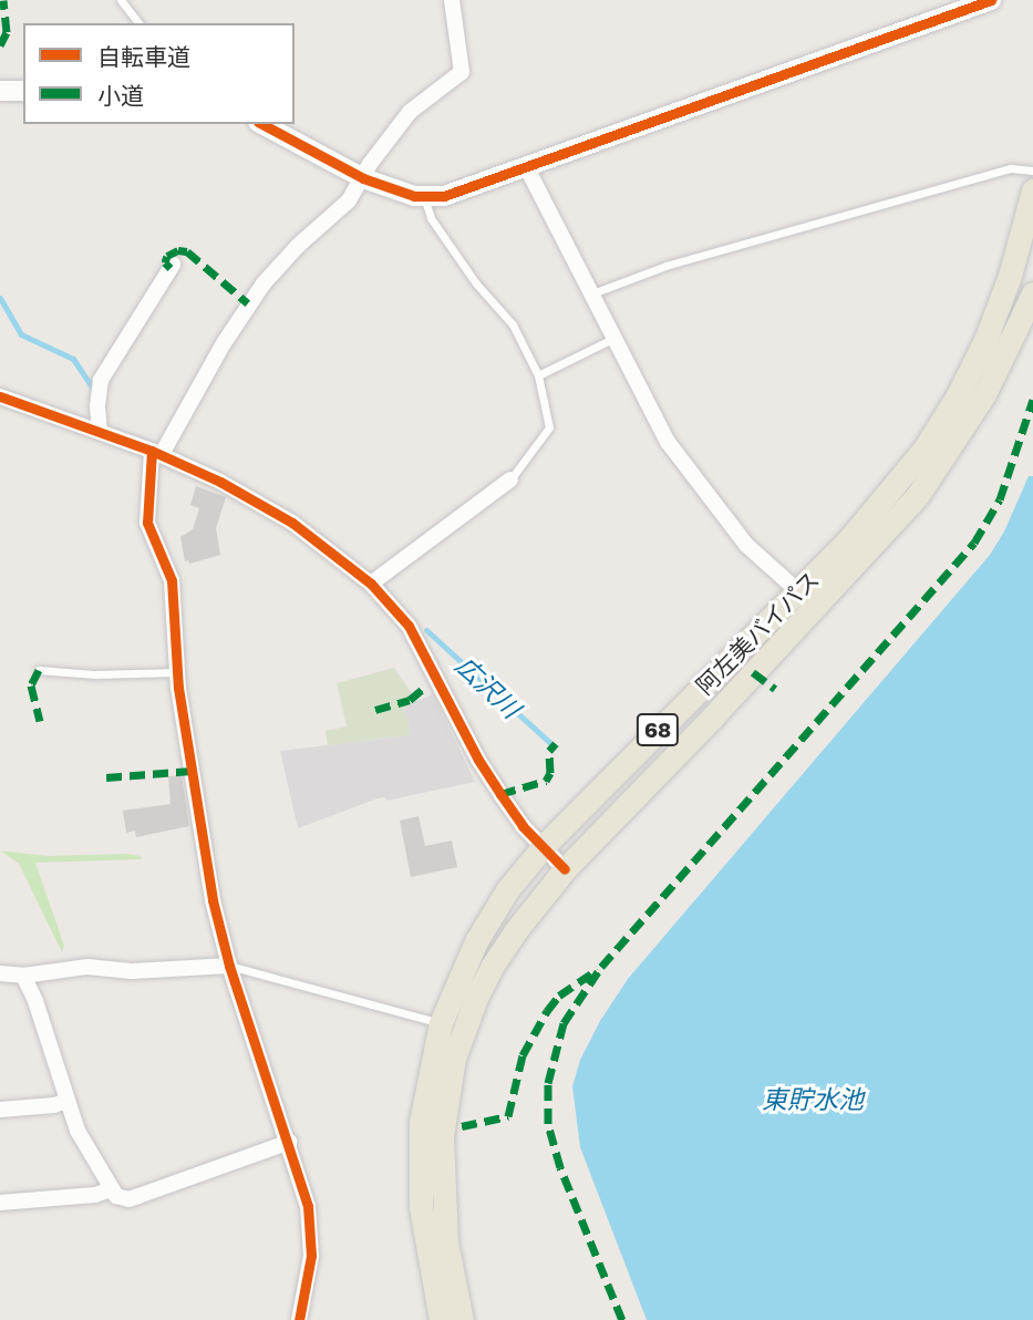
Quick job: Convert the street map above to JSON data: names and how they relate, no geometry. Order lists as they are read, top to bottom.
{
  "streets": {
    "main road": ["阿左美バイパス", "68"]
  },
  "water": ["広沢川", "東貯水池"],
  "legend": ["自転車道", "小道"]
}
